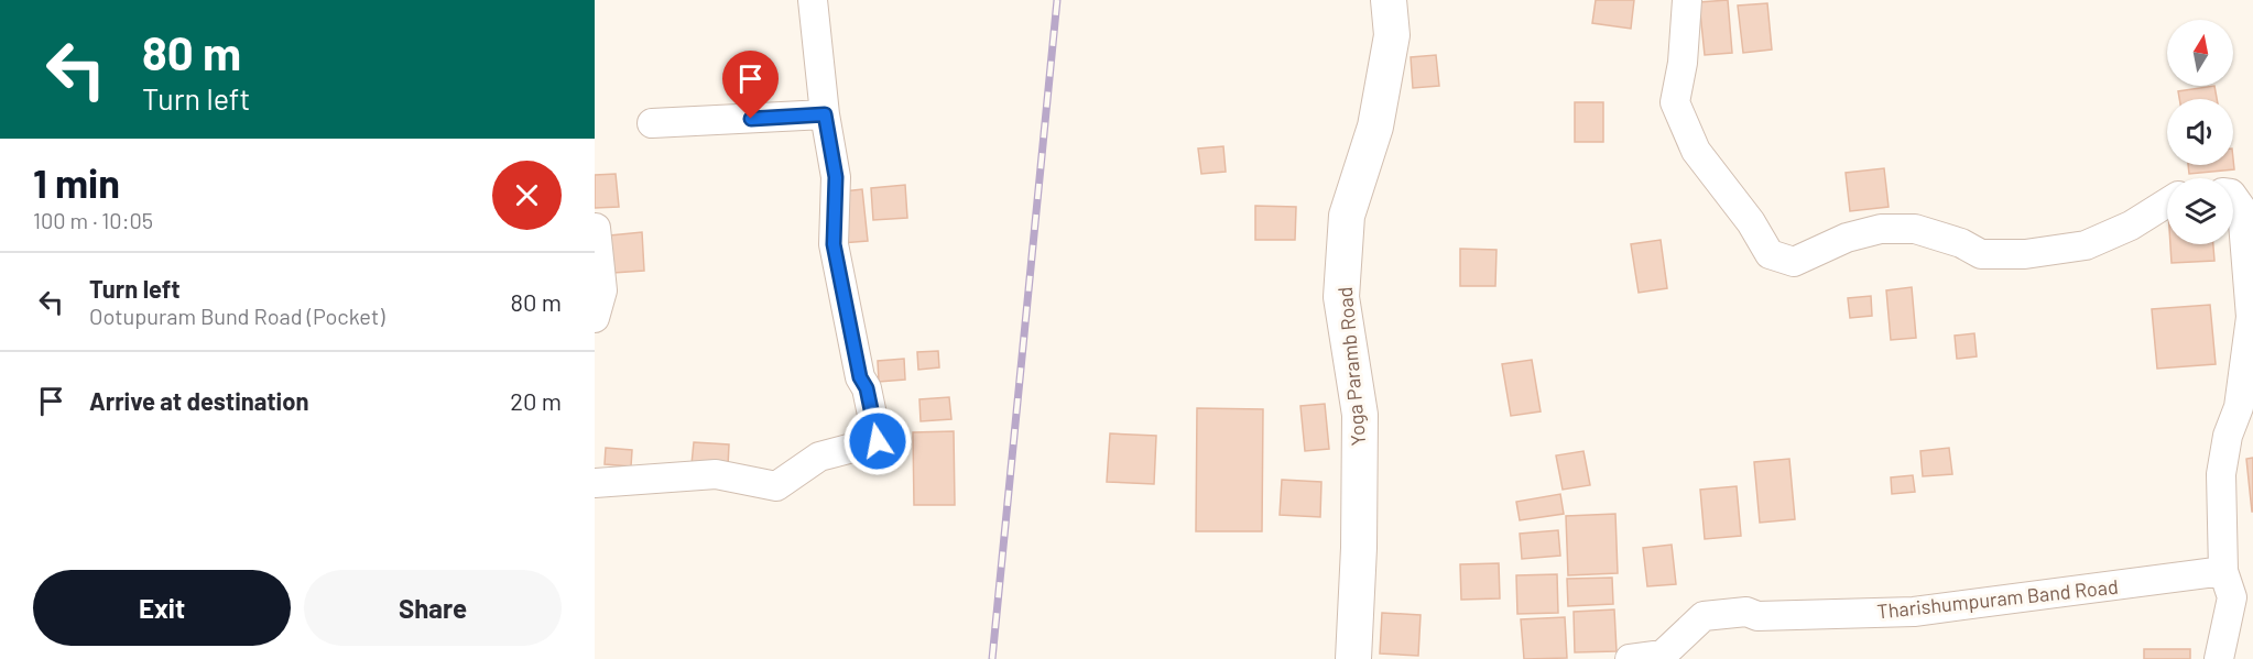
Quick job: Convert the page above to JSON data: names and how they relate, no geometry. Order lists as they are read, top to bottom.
{
  "streets": {
    "street": ["Yoga Paramb Road", "Tharishumpuram Band Road"]
  },
  "north": "top",
  "page": {
    "turn": ["80 m", "Turn left"],
    "heading": ["1 min", "100 m · 10:05"],
    "list": [
      {
        "name": "Turn left",
        "note": "Ootupuram Bund Road (Pocket)",
        "value": "80 m"
      },
      {
        "name": "Arrive at destination",
        "value": "20 m"
      }
    ],
    "buttons": ["Exit", "Share"]
  }
}
